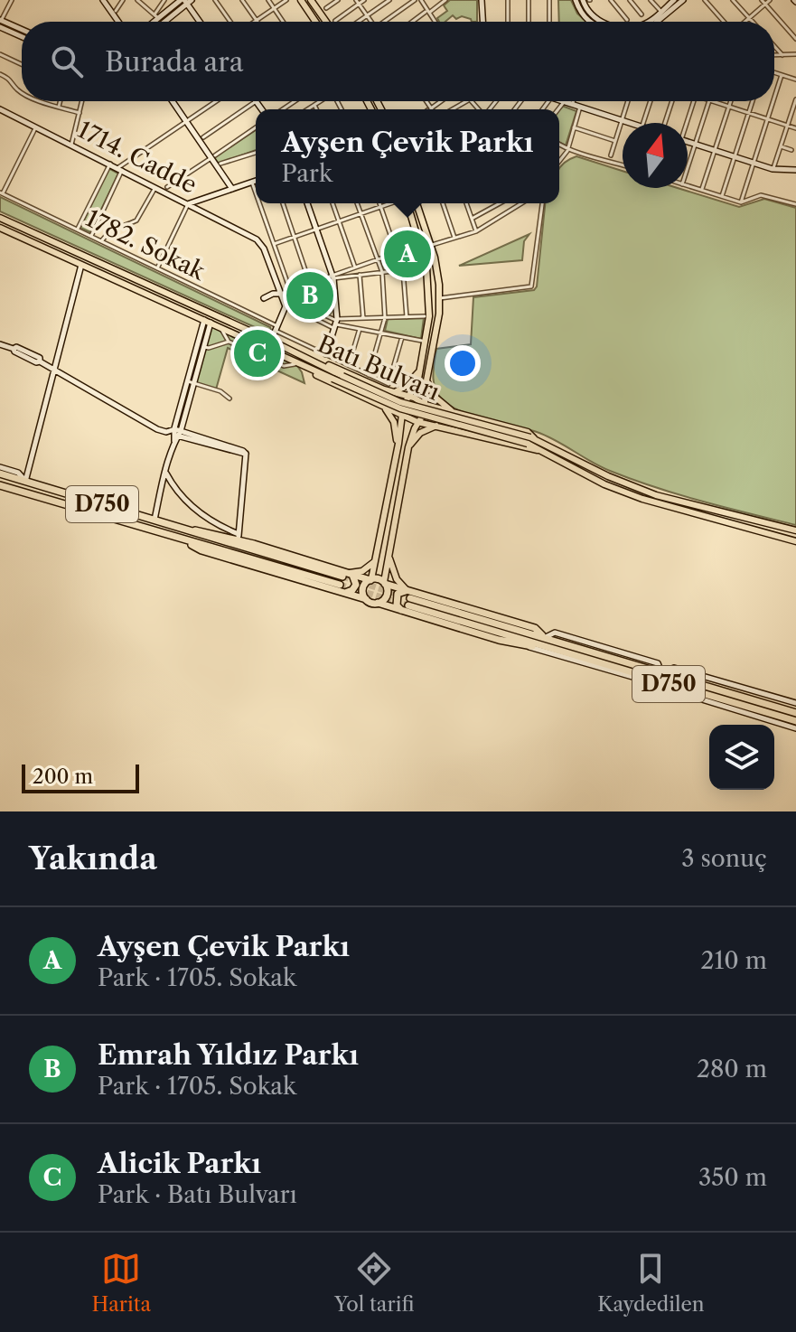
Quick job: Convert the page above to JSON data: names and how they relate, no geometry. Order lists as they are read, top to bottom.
{
  "streets": {
    "highway": ["D750"],
    "main road": ["Batı Bulvarı"],
    "street": ["1714. Cadde", "1782. Sokak"]
  },
  "scale_bar": "200 m",
  "north": "top",
  "page": {
    "search": "Burada ara",
    "popup": ["Ayşen Çevik Parkı", "Park"],
    "pins": ["A", "B", "C"],
    "scale": "200 m",
    "heading": ["Yakında", "3 sonuç"],
    "list": [
      {
        "mark": "A",
        "name": "Ayşen Çevik Parkı",
        "note": "Park · 1705. Sokak",
        "value": "210 m"
      },
      {
        "mark": "B",
        "name": "Emrah Yıldız Parkı",
        "note": "Park · 1705. Sokak",
        "value": "280 m"
      },
      {
        "mark": "C",
        "name": "Alicik Parkı",
        "note": "Park · Batı Bulvarı",
        "value": "350 m"
      }
    ],
    "nav": ["Harita", "Yol tarifi", "Kaydedilen"]
  }
}
